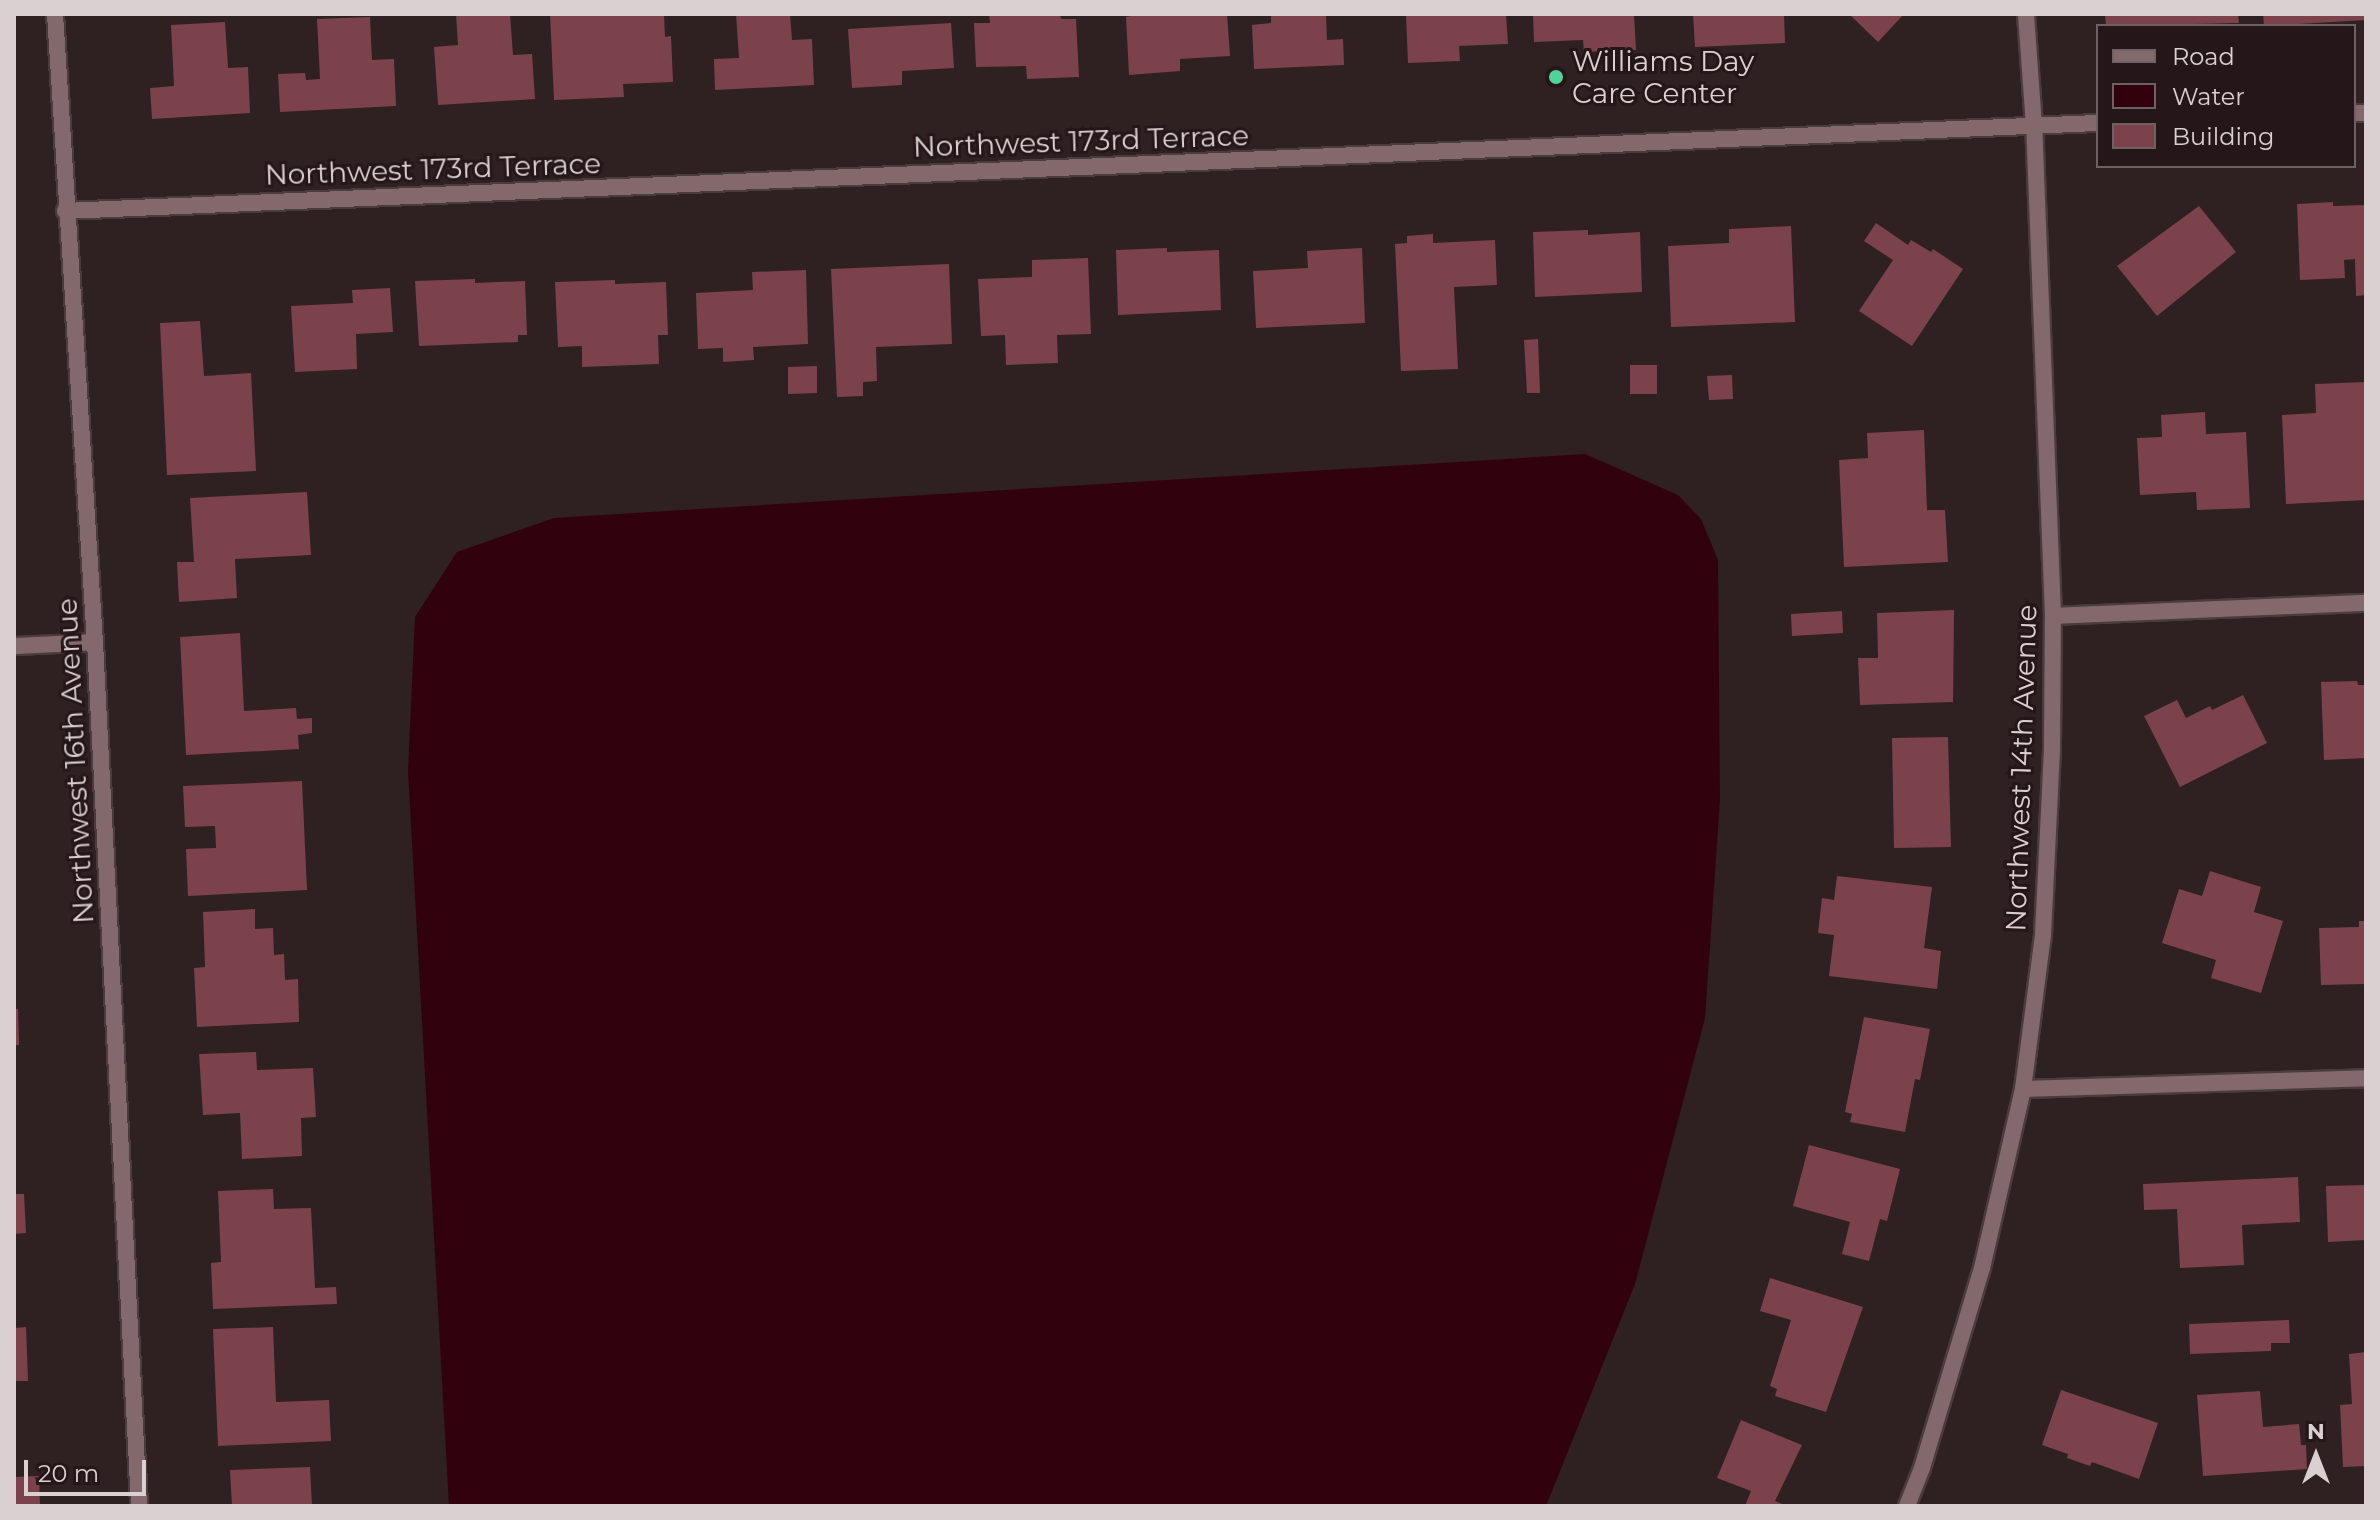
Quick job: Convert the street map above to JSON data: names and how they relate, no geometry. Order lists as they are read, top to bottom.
{
  "streets": {
    "street": ["Northwest 173rd Terrace", "Northwest 16th Avenue", "Northwest 14th Avenue"]
  },
  "crossings": [
    ["Northwest 173rd Terrace", "Northwest 16th Avenue"],
    ["Northwest 173rd Terrace", "Northwest 14th Avenue"]
  ],
  "places": ["Williams Day Care Center"],
  "legend": ["Road", "Water", "Building"],
  "scale_bar": "20 m",
  "north": "top"
}
